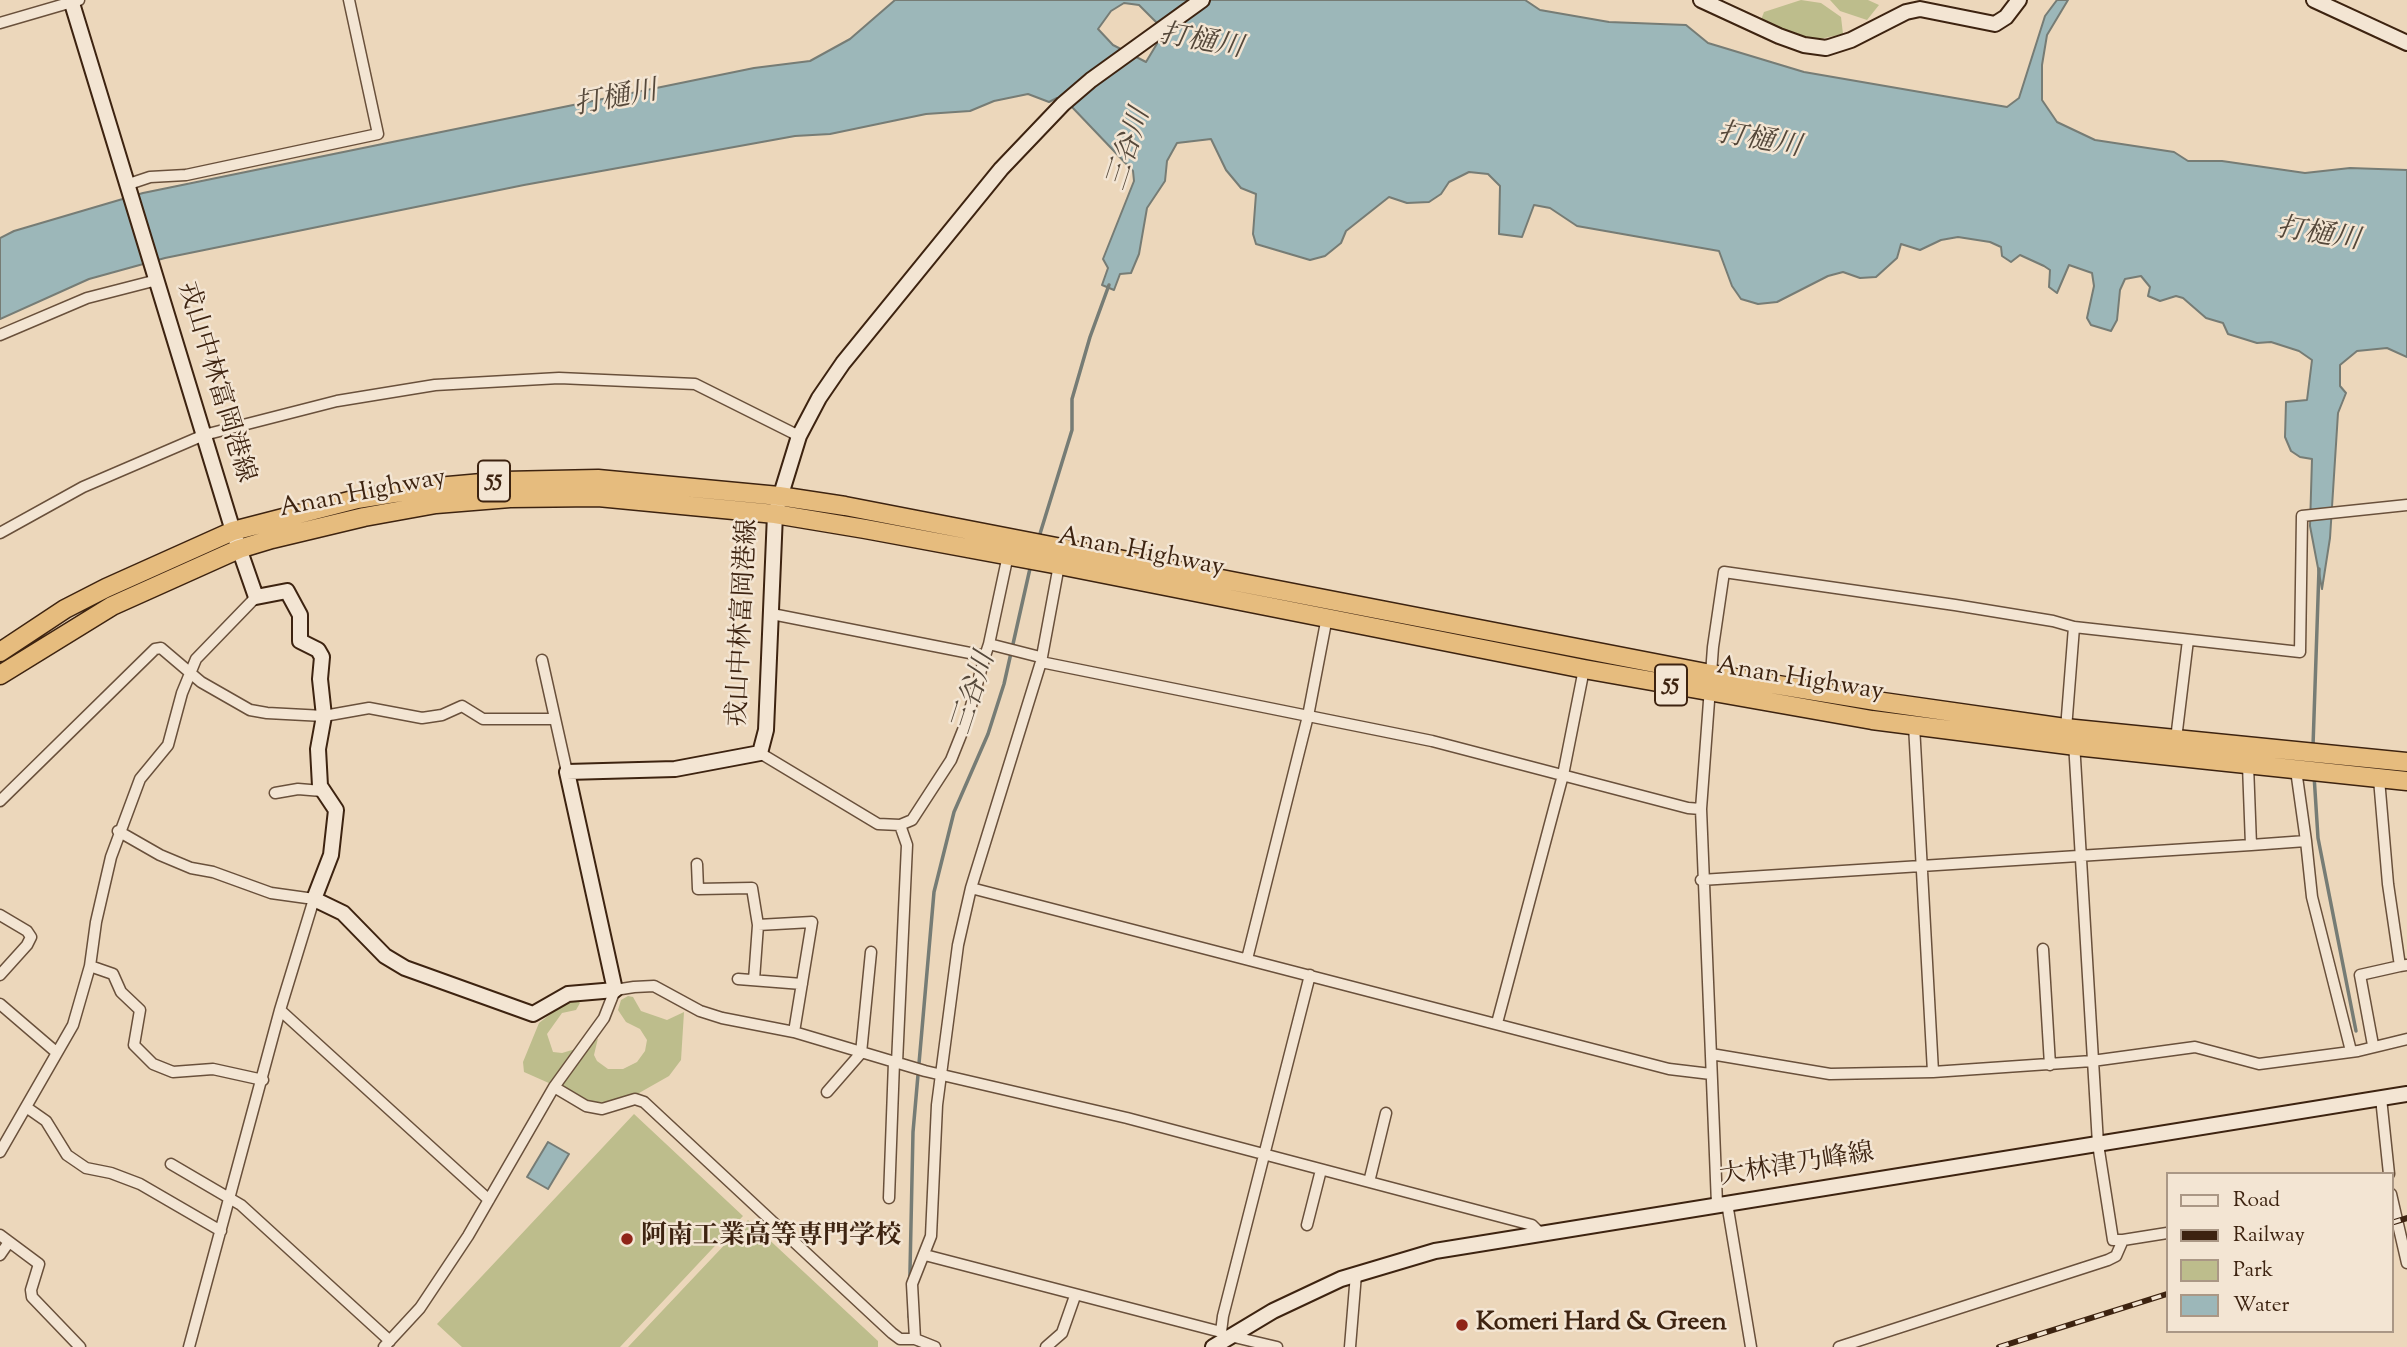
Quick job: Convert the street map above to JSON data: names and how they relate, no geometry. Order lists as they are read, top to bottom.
{
  "streets": {
    "highway": ["55", "Anan Highway"],
    "main road": ["戎山中林富岡港線", "大林津乃峰線"]
  },
  "crossings": [
    ["戎山中林富岡港線", "Anan Highway"],
    ["55", "Anan Highway"]
  ],
  "water": ["打樋川", "三谷川"],
  "places": ["阿南工業高等専門学校", "Komeri Hard & Green"],
  "legend": [
    "Road",
    "Railway",
    "Park",
    "Water"
  ]
}
